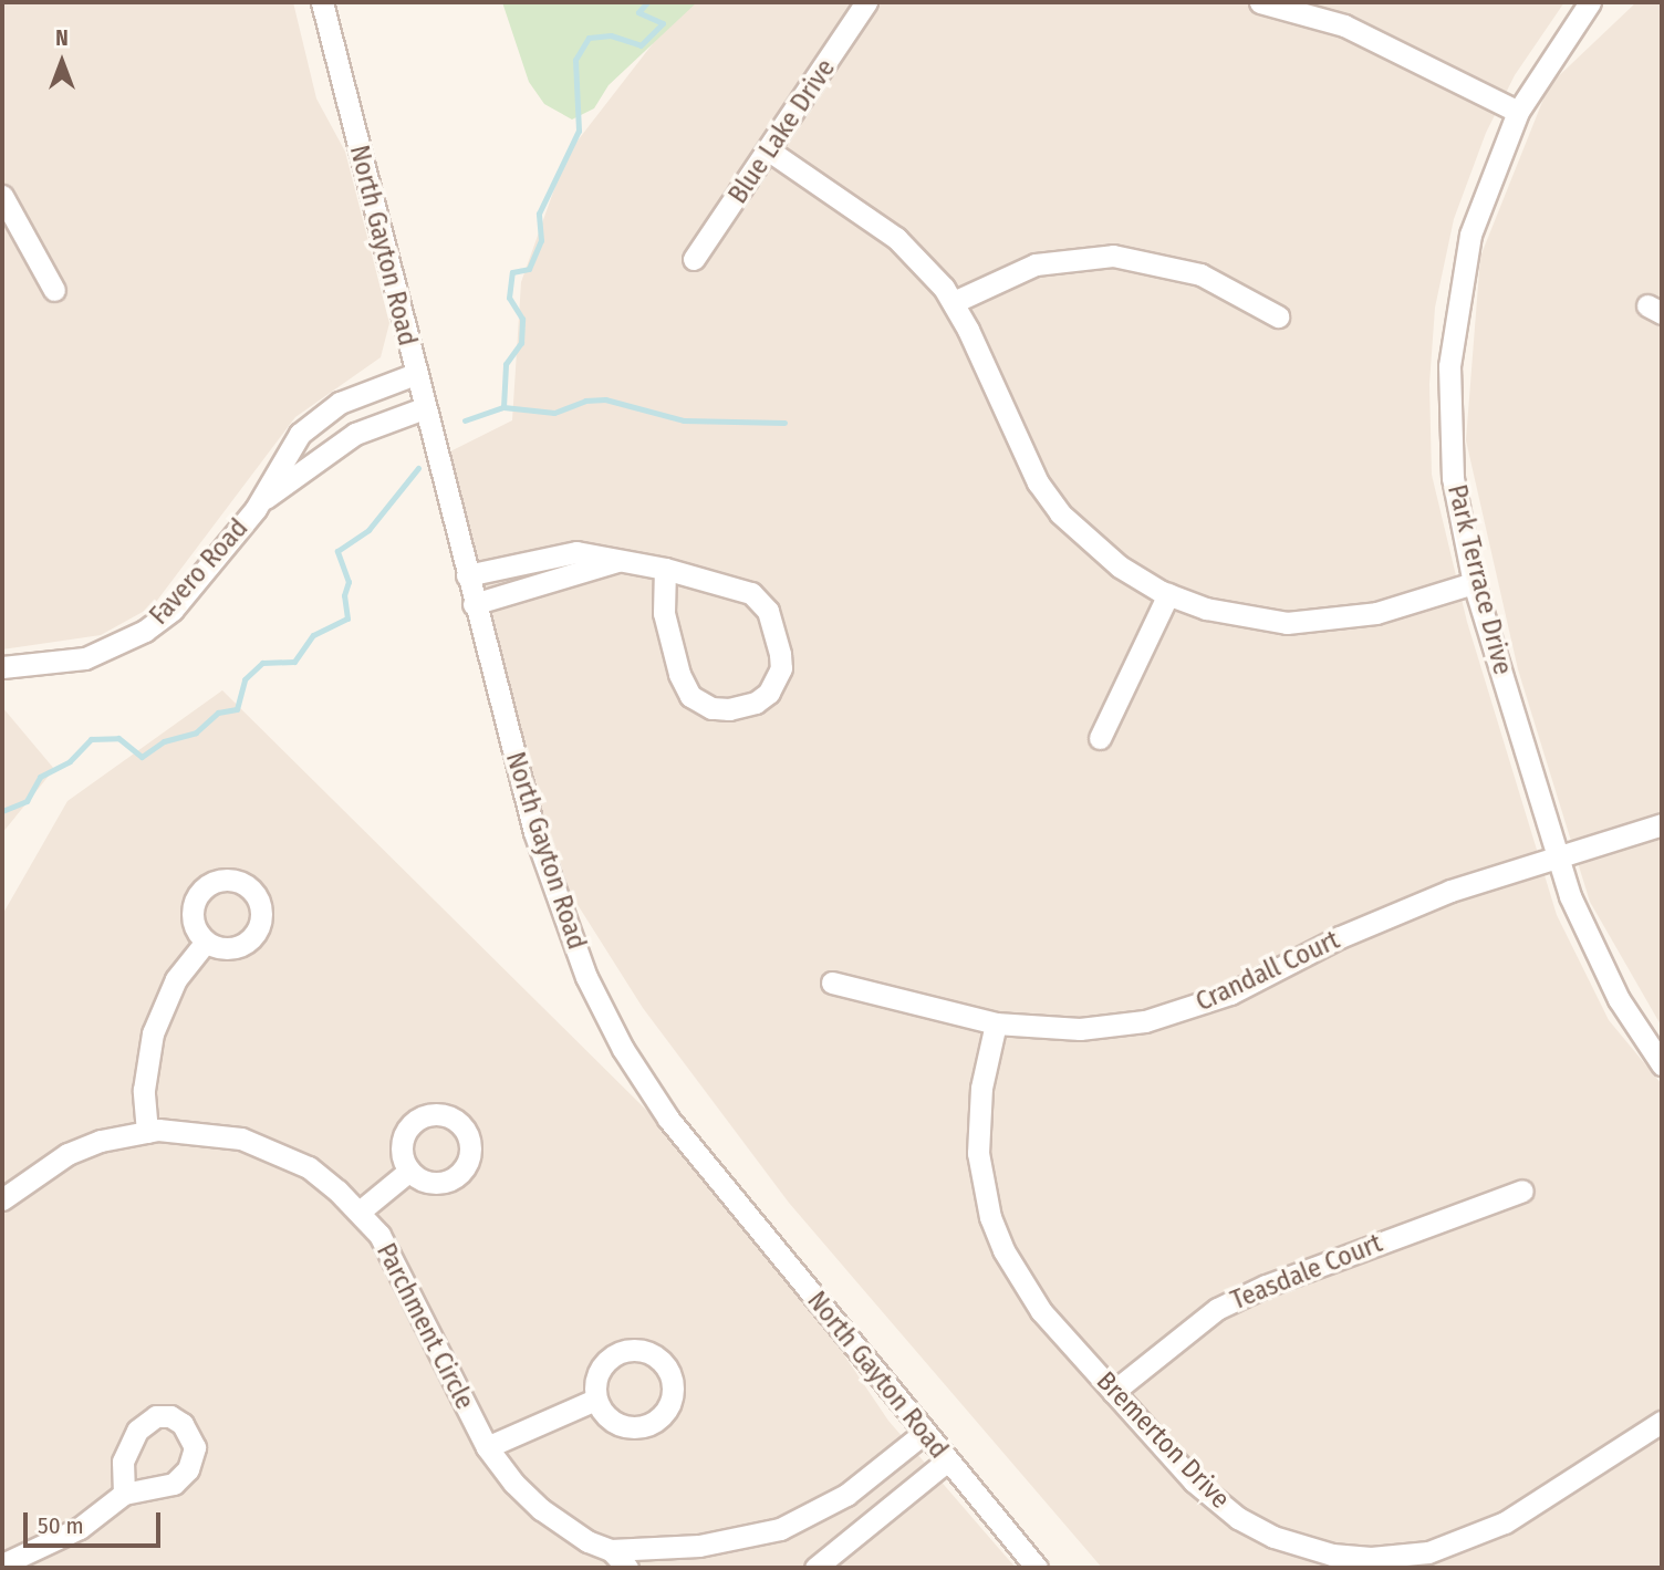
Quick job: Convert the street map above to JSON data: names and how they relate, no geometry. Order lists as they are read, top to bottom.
{
  "streets": {
    "street": [
      "Blue Lake Drive",
      "North Gayton Road",
      "Favero Road",
      "Park Terrace Drive",
      "Crandall Court",
      "Teasdale Court",
      "Parchment Circle",
      "Bremerton Drive"
    ]
  },
  "crossings": [
    ["North Gayton Road", "Favero Road"],
    ["North Gayton Road", "Parchment Circle"],
    ["Park Terrace Drive", "Crandall Court"],
    ["Crandall Court", "Bremerton Drive"],
    ["Teasdale Court", "Bremerton Drive"]
  ],
  "scale_bar": "50 m",
  "north": "top"
}
